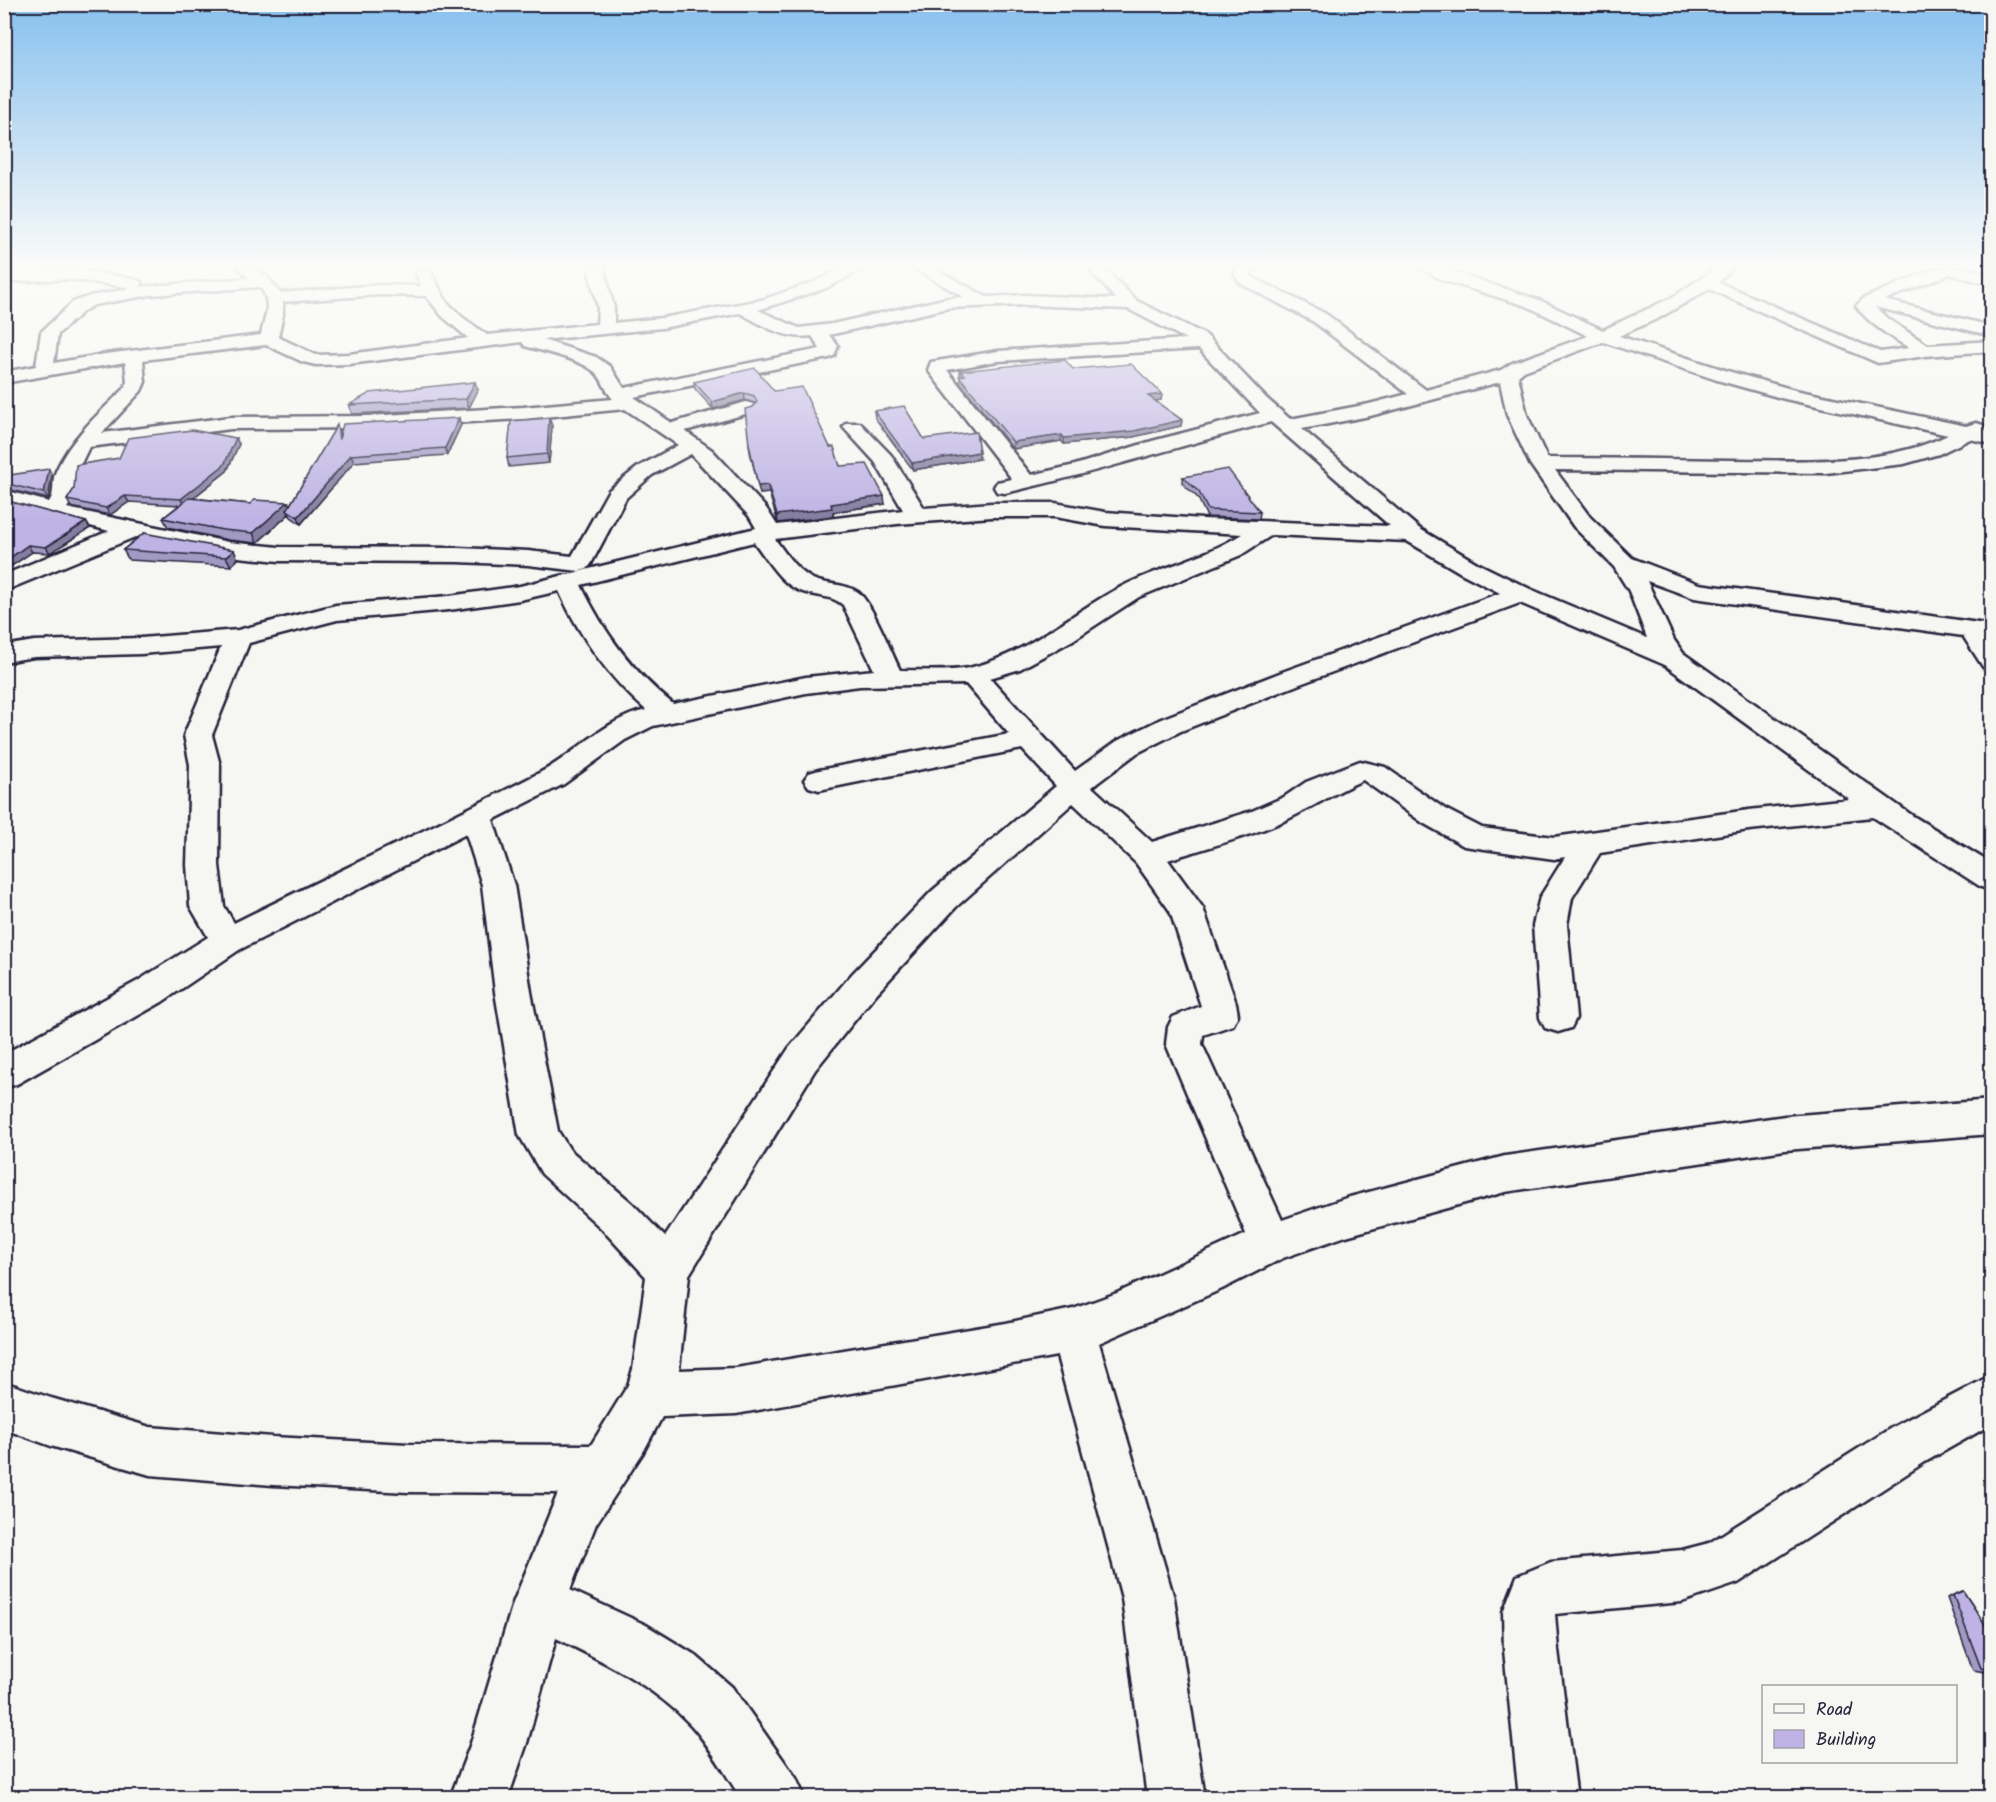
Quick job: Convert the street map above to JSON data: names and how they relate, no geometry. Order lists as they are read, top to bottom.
{
  "legend": ["Road", "Building"]
}
